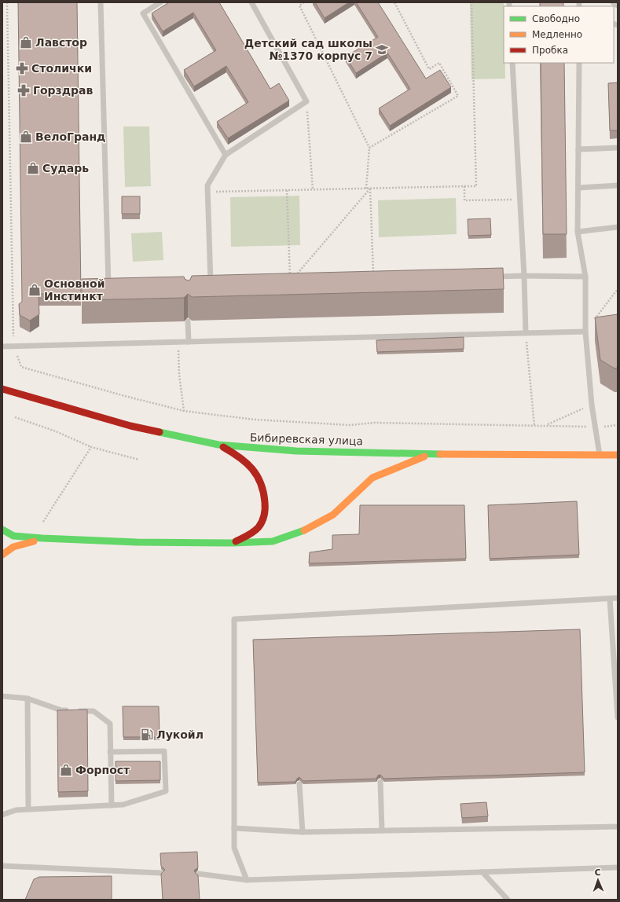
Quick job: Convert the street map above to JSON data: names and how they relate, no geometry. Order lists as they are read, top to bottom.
{
  "streets": {
    "main road": ["Бибиревская улица"]
  },
  "places": {
    "shop": [
      "Лавстор",
      "ВелоГранд",
      "Сударь",
      "Основной Инстинкт",
      "Форпост"
    ],
    "school or university": ["Детский сад школы №1370 корпус 7"],
    "pharmacy": ["Столички", "Горздрав"],
    "fuel station": ["Лукойл"]
  },
  "legend": ["Свободно", "Медленно", "Пробка"],
  "north": "top"
}
